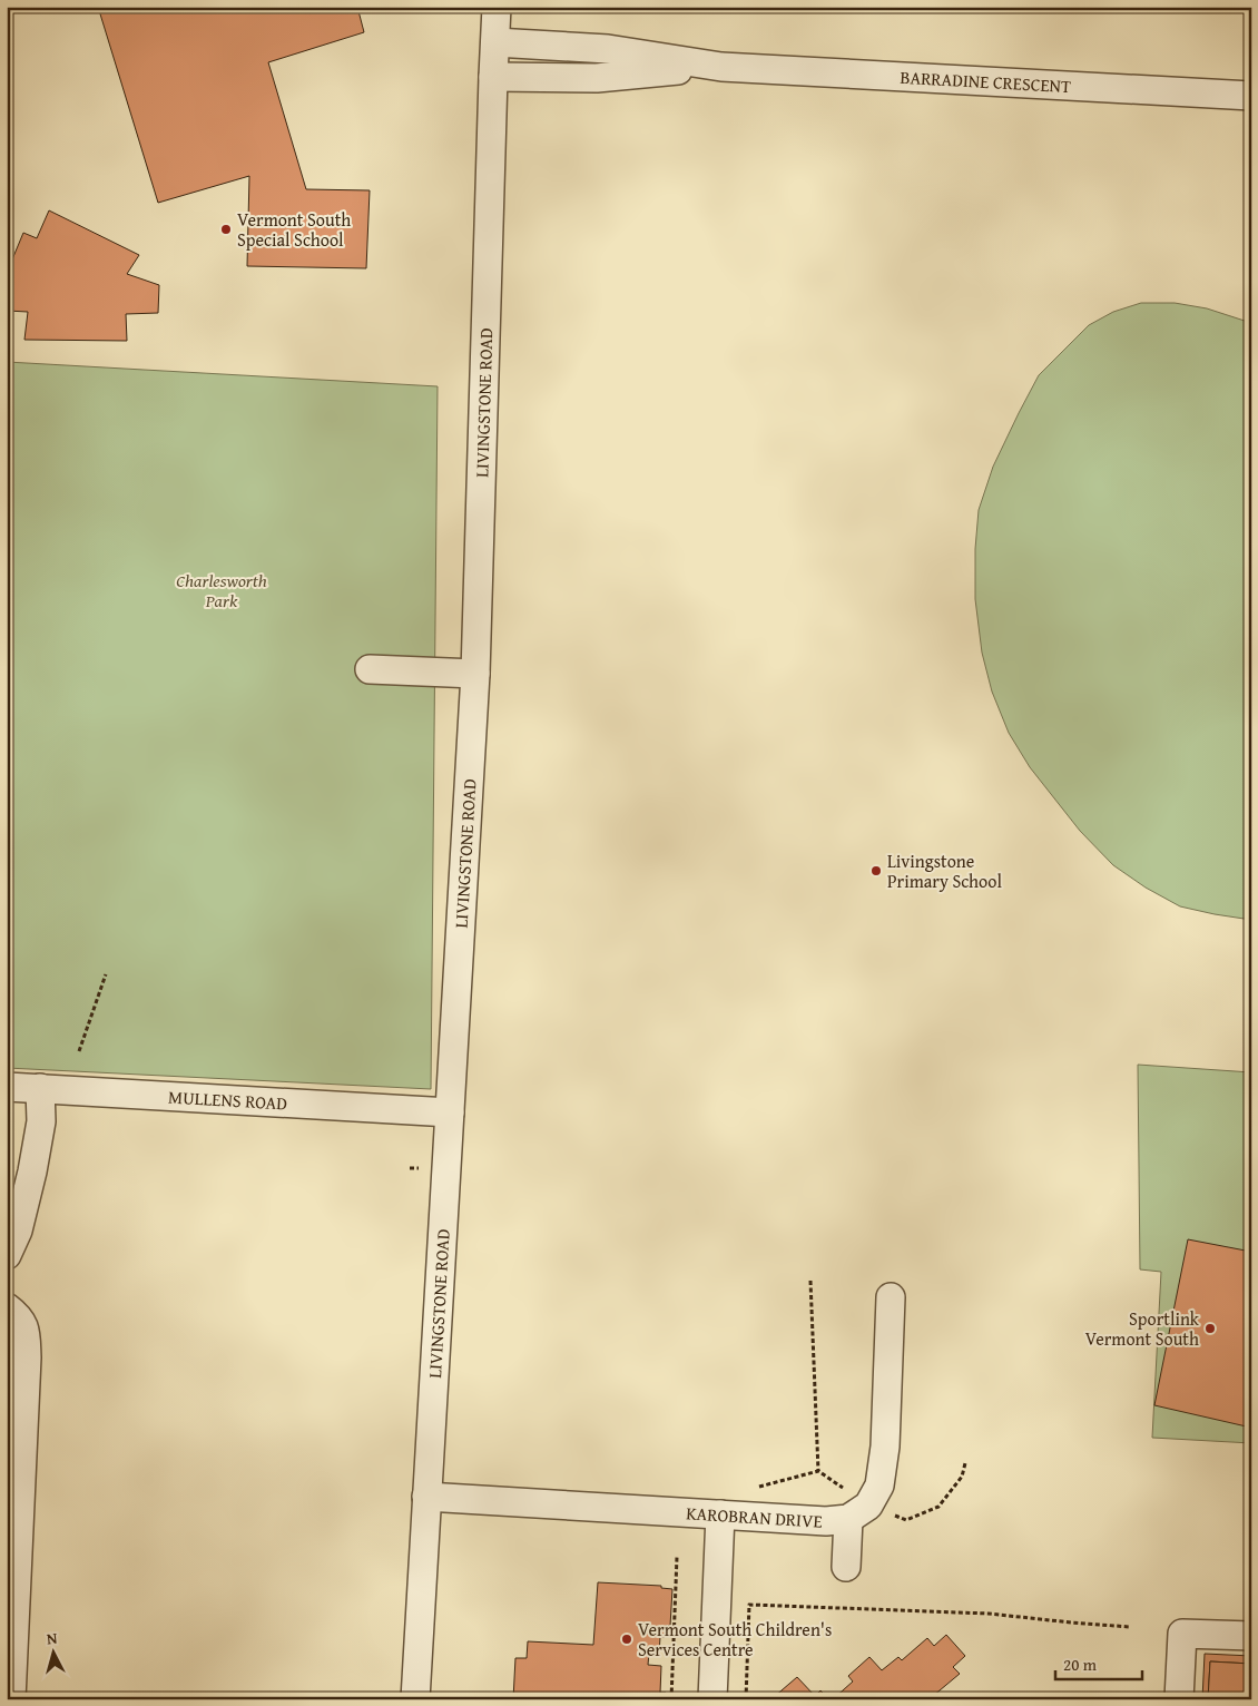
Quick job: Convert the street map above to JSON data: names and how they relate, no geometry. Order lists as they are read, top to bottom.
{
  "streets": {
    "street": [
      "BARRADINE CRESCENT",
      "LIVINGSTONE ROAD",
      "MULLENS ROAD",
      "KAROBRAN DRIVE"
    ]
  },
  "crossings": [
    ["BARRADINE CRESCENT", "LIVINGSTONE ROAD"],
    ["LIVINGSTONE ROAD", "MULLENS ROAD"],
    ["LIVINGSTONE ROAD", "KAROBRAN DRIVE"]
  ],
  "parks": ["Charlesworth Park"],
  "places": [
    "Vermont South Special School",
    "Livingstone Primary School",
    "Sportlink Vermont South",
    "Vermont South Children's Services Centre"
  ],
  "scale_bar": "20 m",
  "north": "top"
}
